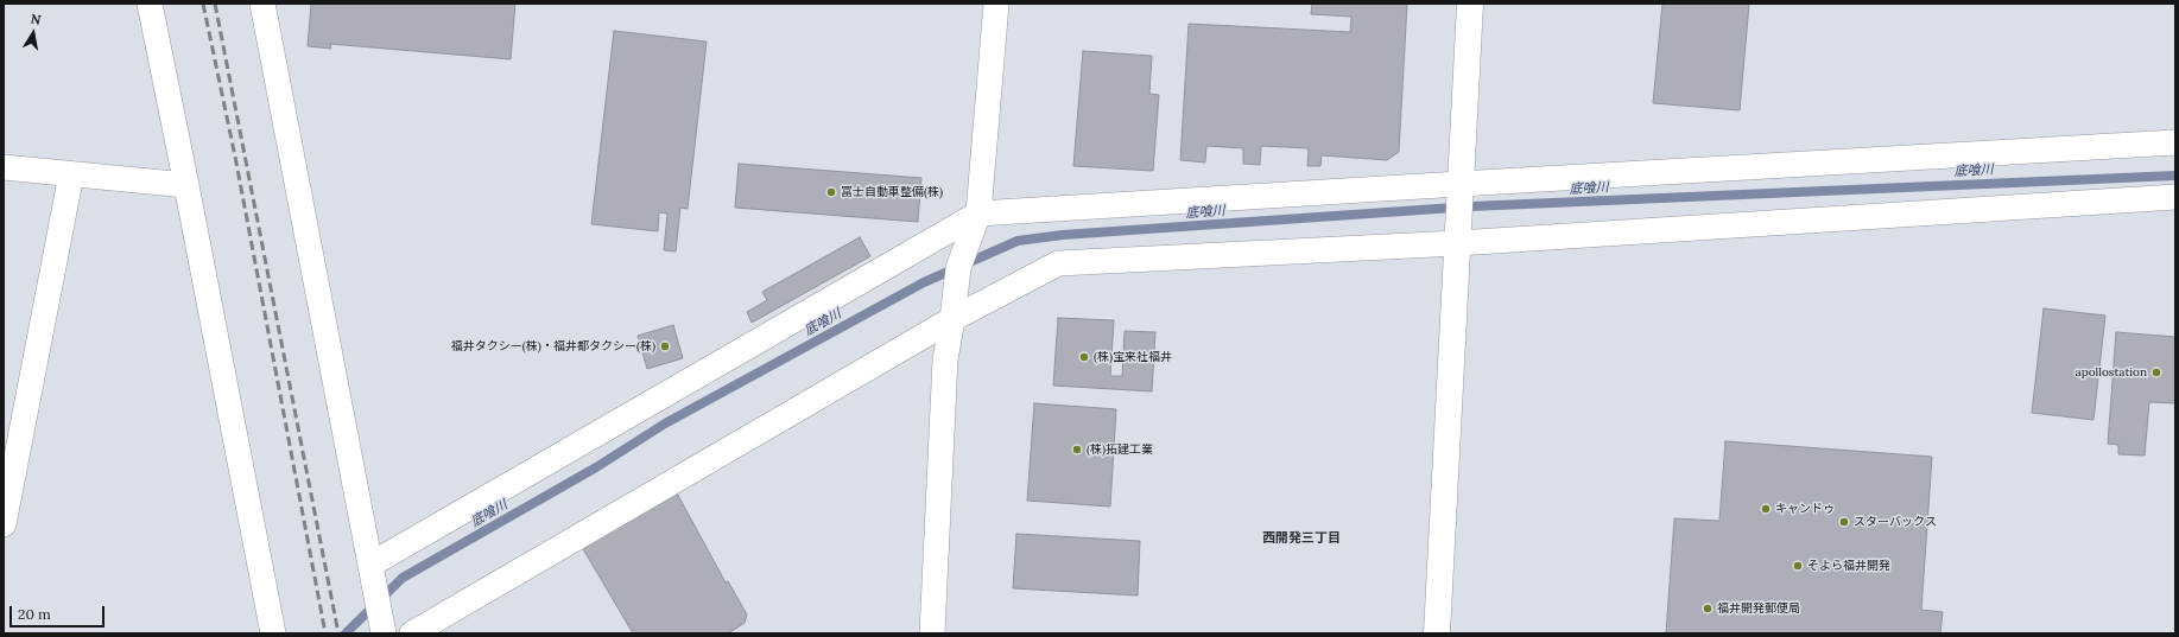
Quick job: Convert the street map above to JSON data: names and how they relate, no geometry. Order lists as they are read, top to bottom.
{
  "districts": ["西開発三丁目"],
  "water": ["底喰川"],
  "places": [
    "冨士自動車整備(株)",
    "福井タクシー(株)・福井都タクシー(株)",
    "(株)宝来社福井",
    "apollostation",
    "(株)拓建工業",
    "キャンドゥ",
    "スターバックス",
    "そよら福井開発",
    "福井開発郵便局"
  ],
  "scale_bar": "20 m",
  "north": "top"
}
